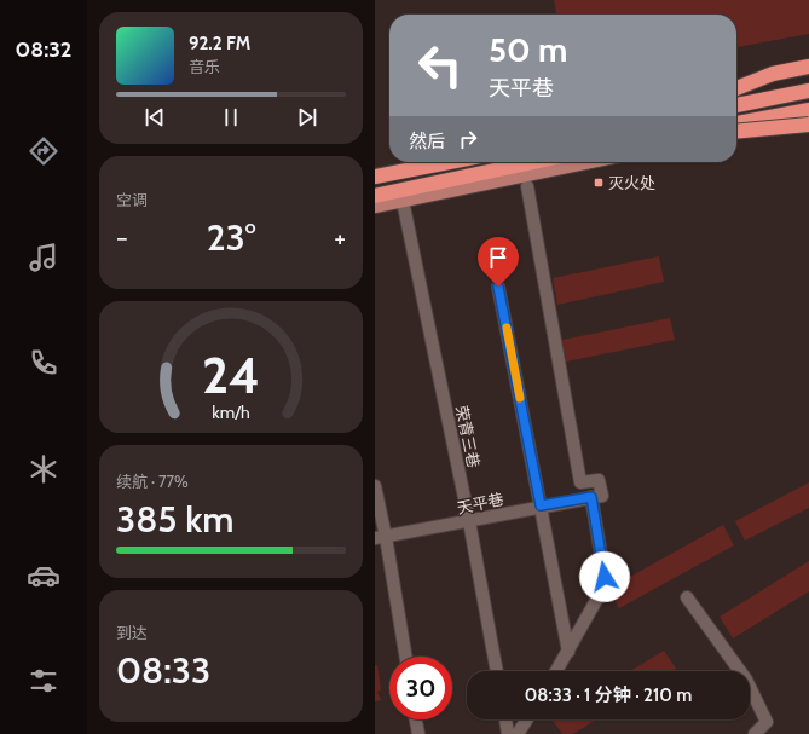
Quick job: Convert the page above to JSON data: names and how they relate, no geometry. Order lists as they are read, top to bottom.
{
  "streets": {
    "street": ["荣青三巷", "天平巷"]
  },
  "crossings": [
    ["荣青三巷", "天平巷"]
  ],
  "places": {
    "transit": ["灭火处"]
  },
  "page": {
    "tabs": "08:32",
    "turn": ["50 m", "天平巷"],
    "song": ["92.2 FM", "音乐"],
    "then": "然后",
    "tile": [
      "空调",
      ["续航 · 77%", "385 km"],
      ["到达", "08:33"]
    ],
    "heat": ["−", "23°", "+"],
    "limit": "30",
    "trip": "08:33 · 1 分钟 · 210 m",
    "gauge": ["24", "km/h"]
  }
}
